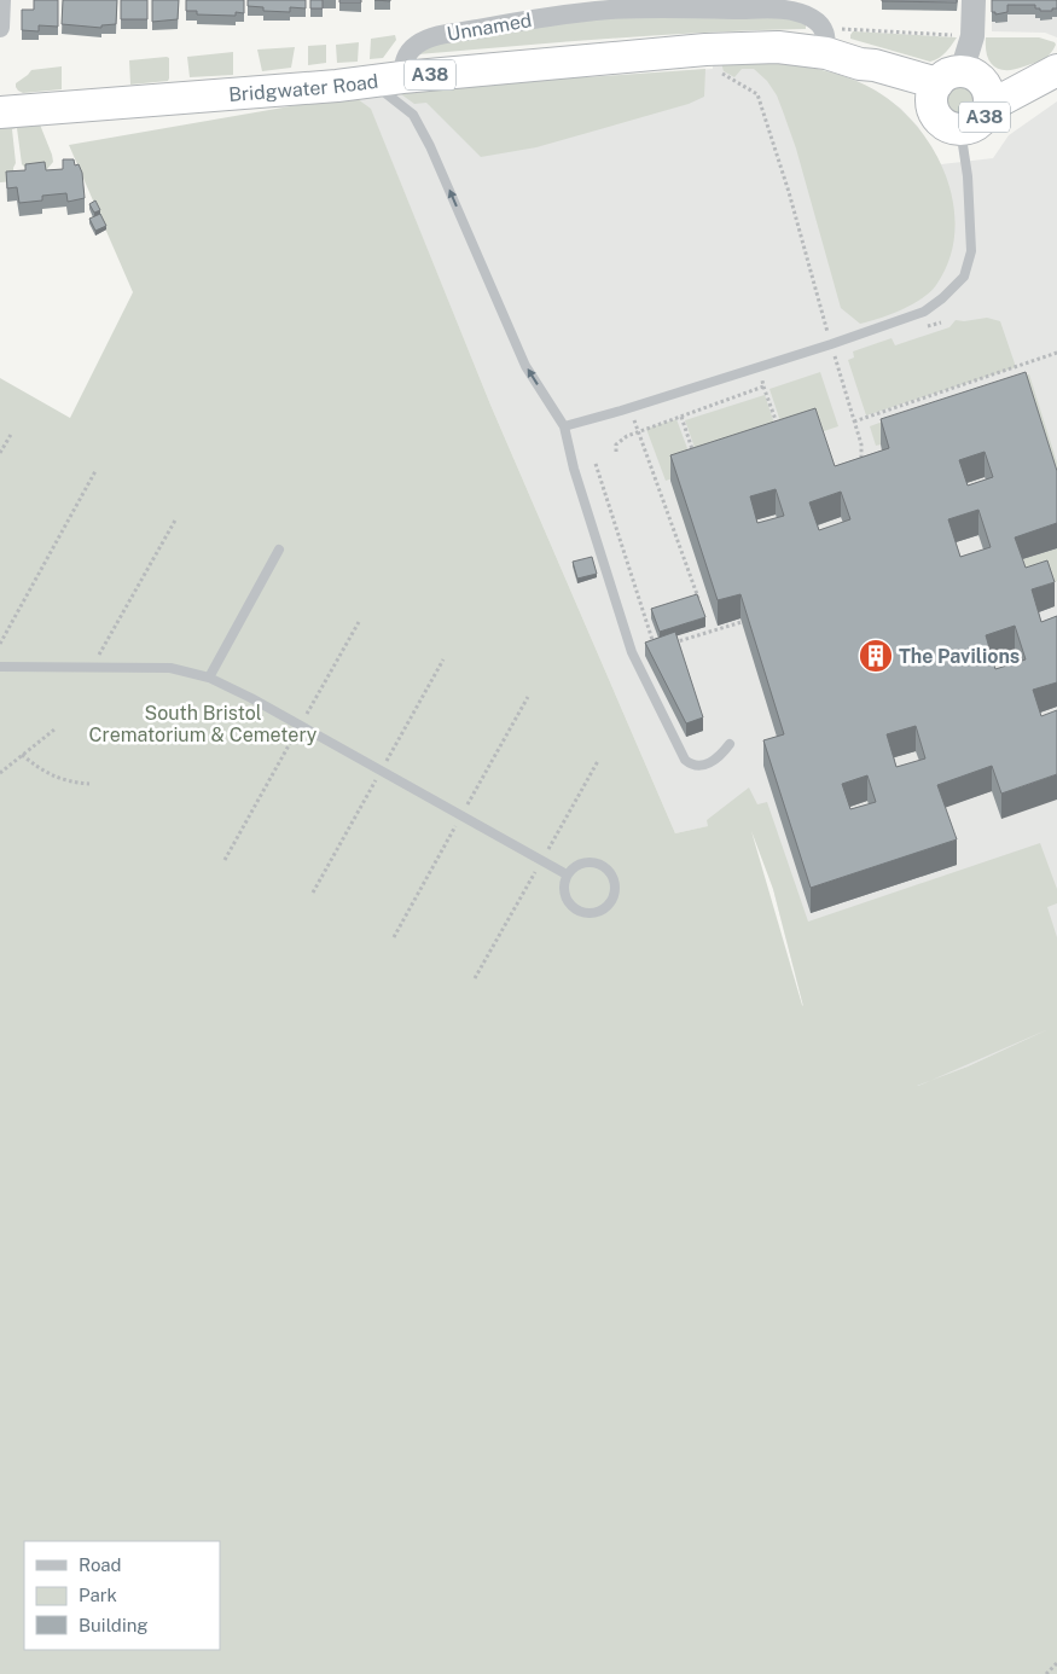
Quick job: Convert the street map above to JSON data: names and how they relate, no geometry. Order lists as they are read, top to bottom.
{
  "streets": {
    "highway": ["A38", "Bridgwater Road"],
    "street": ["Unnamed"]
  },
  "crossings": [
    ["Unnamed", "Bridgwater Road"],
    ["A38", "Bridgwater Road"]
  ],
  "parks": ["South Bristol Crematorium & Cemetery"],
  "places": {
    "building": ["The Pavilions"]
  },
  "legend": ["Road", "Park", "Building"]
}
